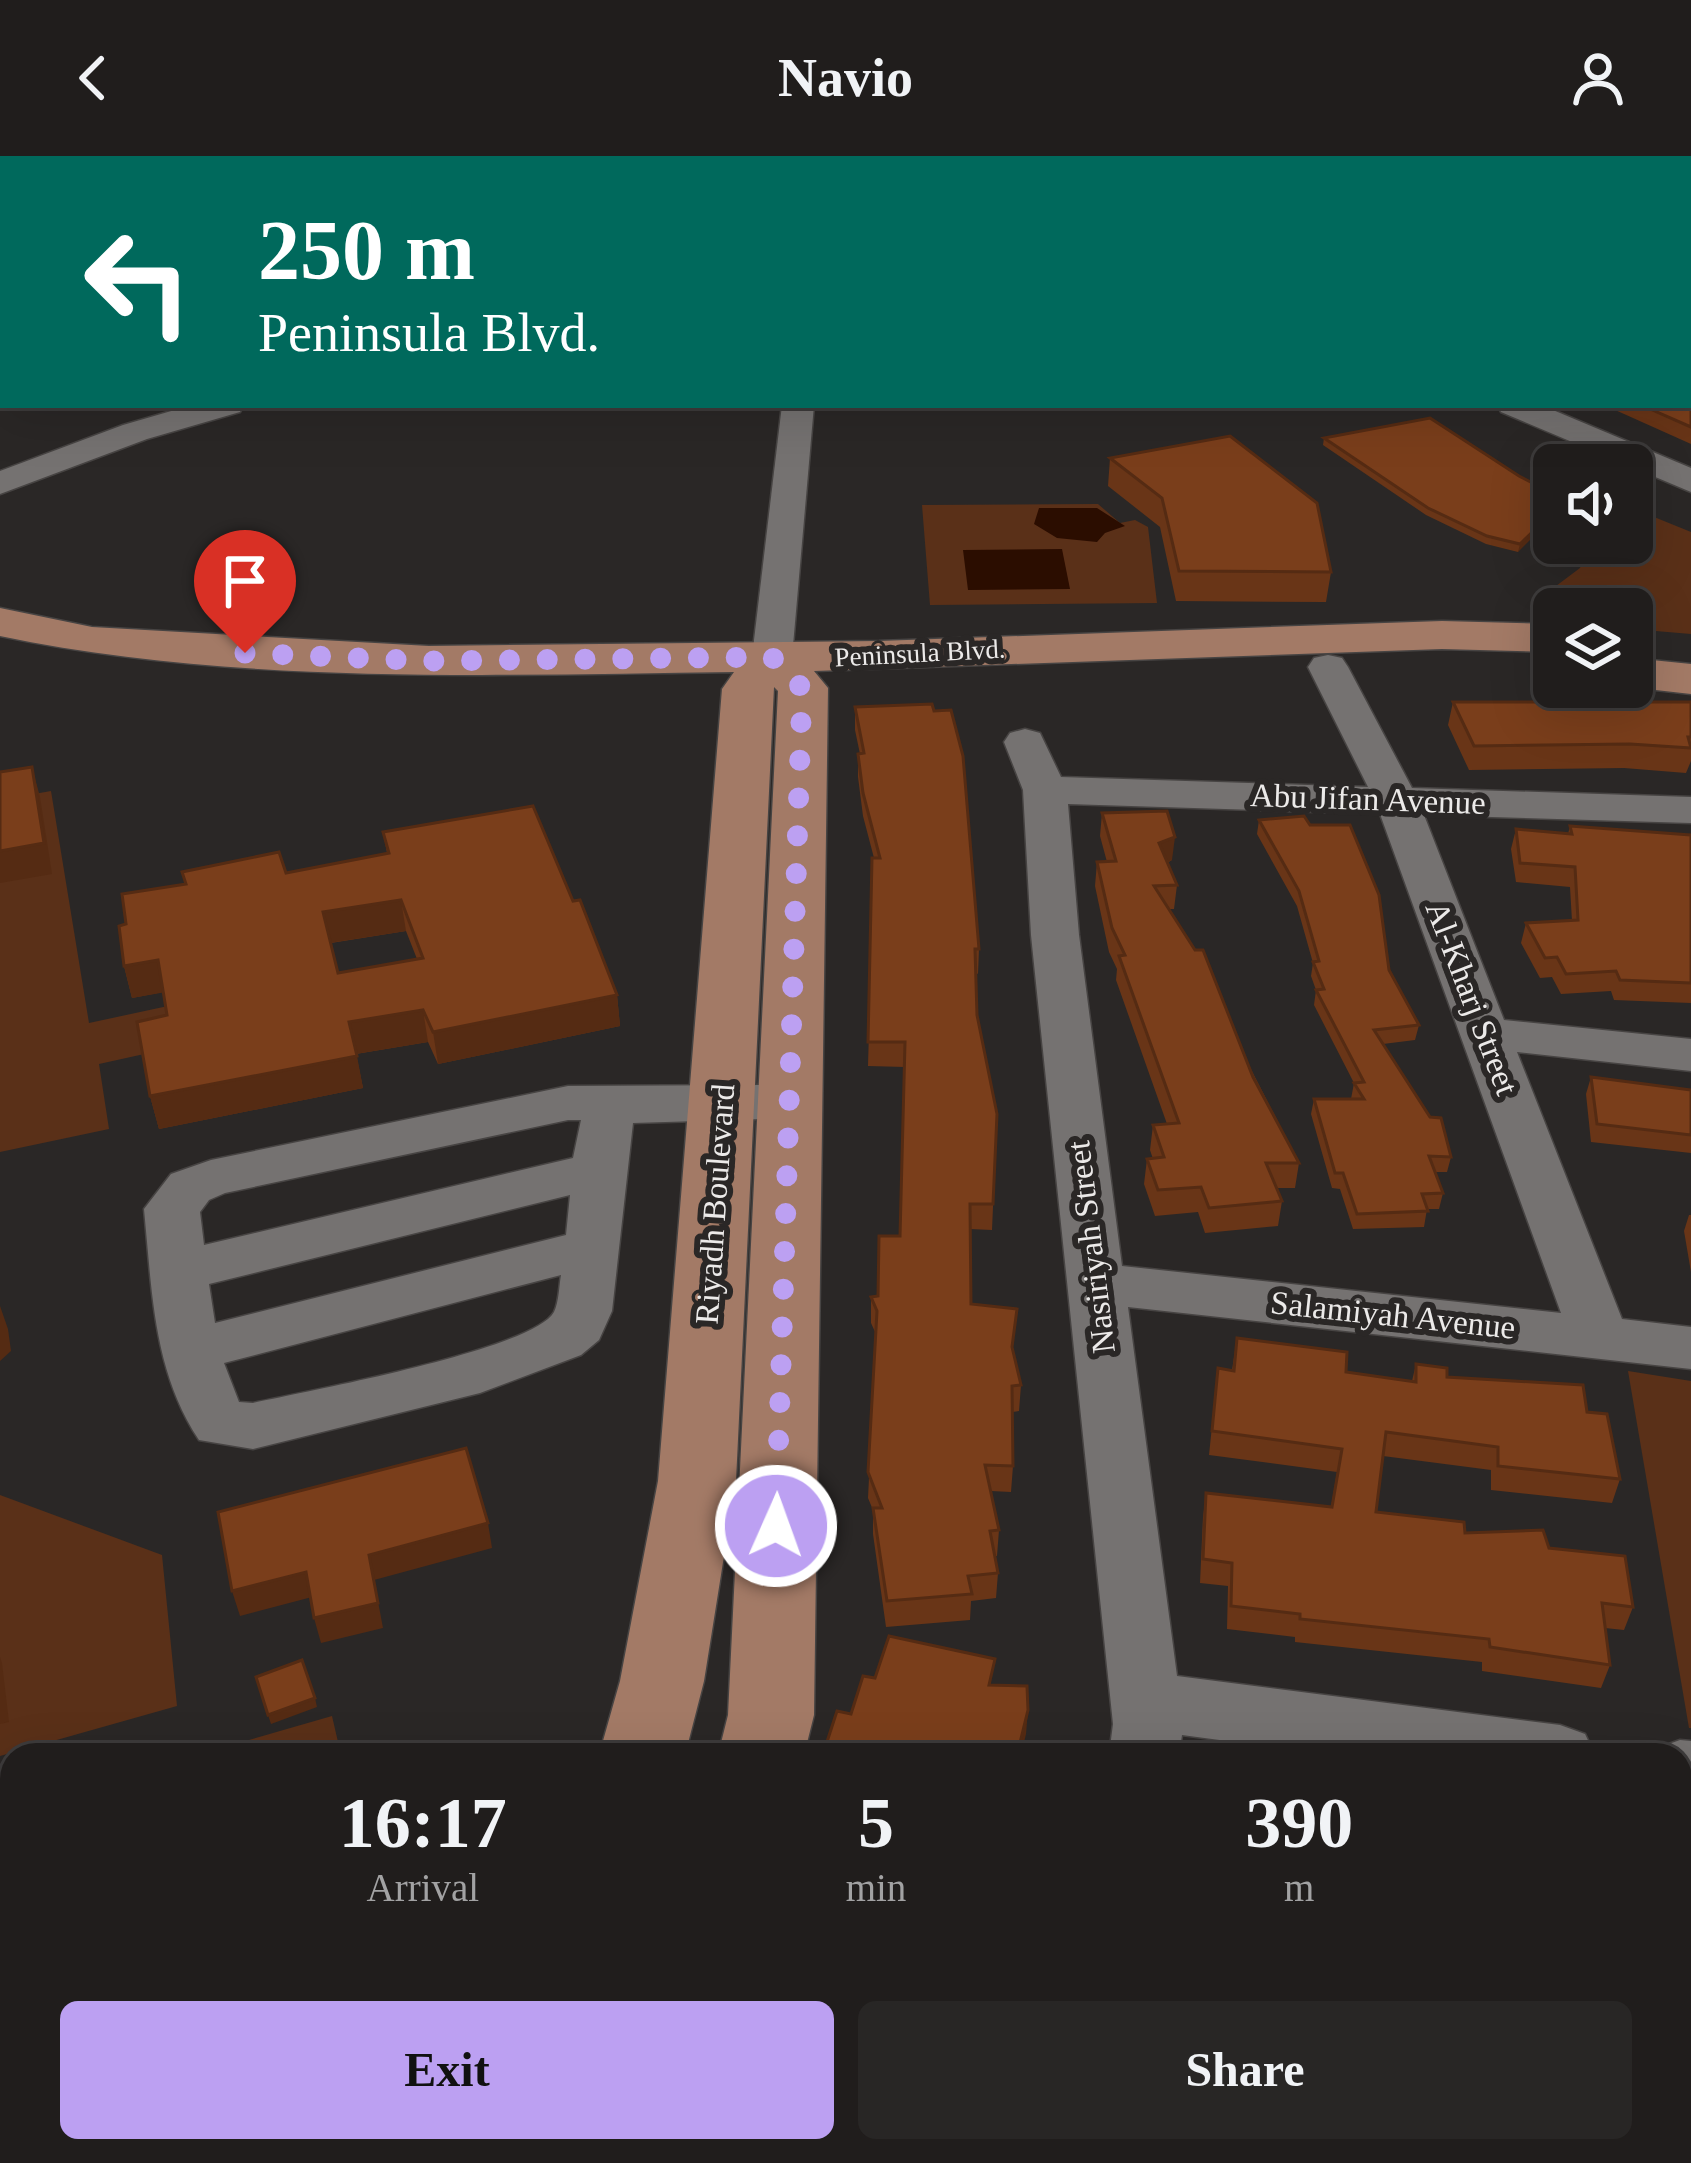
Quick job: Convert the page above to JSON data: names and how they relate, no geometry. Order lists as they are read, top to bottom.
{
  "streets": {
    "main road": ["Peninsula Blvd.", "Riyadh Boulevard"],
    "street": [
      "Abu Jifan Avenue",
      "Al-Kharj Street",
      "Nasiriyah Street",
      "Salamiyah Avenue"
    ]
  },
  "crossings": [
    ["Peninsula Blvd.", "Al-Kharj Street"],
    ["Peninsula Blvd.", "Riyadh Boulevard"],
    ["Abu Jifan Avenue", "Al-Kharj Street"],
    ["Abu Jifan Avenue", "Nasiriyah Street"],
    ["Al-Kharj Street", "Salamiyah Avenue"],
    ["Nasiriyah Street", "Salamiyah Avenue"]
  ],
  "page": {
    "header": "Navio",
    "turn": ["250 m", "Peninsula Blvd."],
    "eta": [
      "16:17",
      "Arrival",
      "5",
      "min",
      "390",
      "m"
    ],
    "buttons": ["Exit", "Share"]
  }
}
